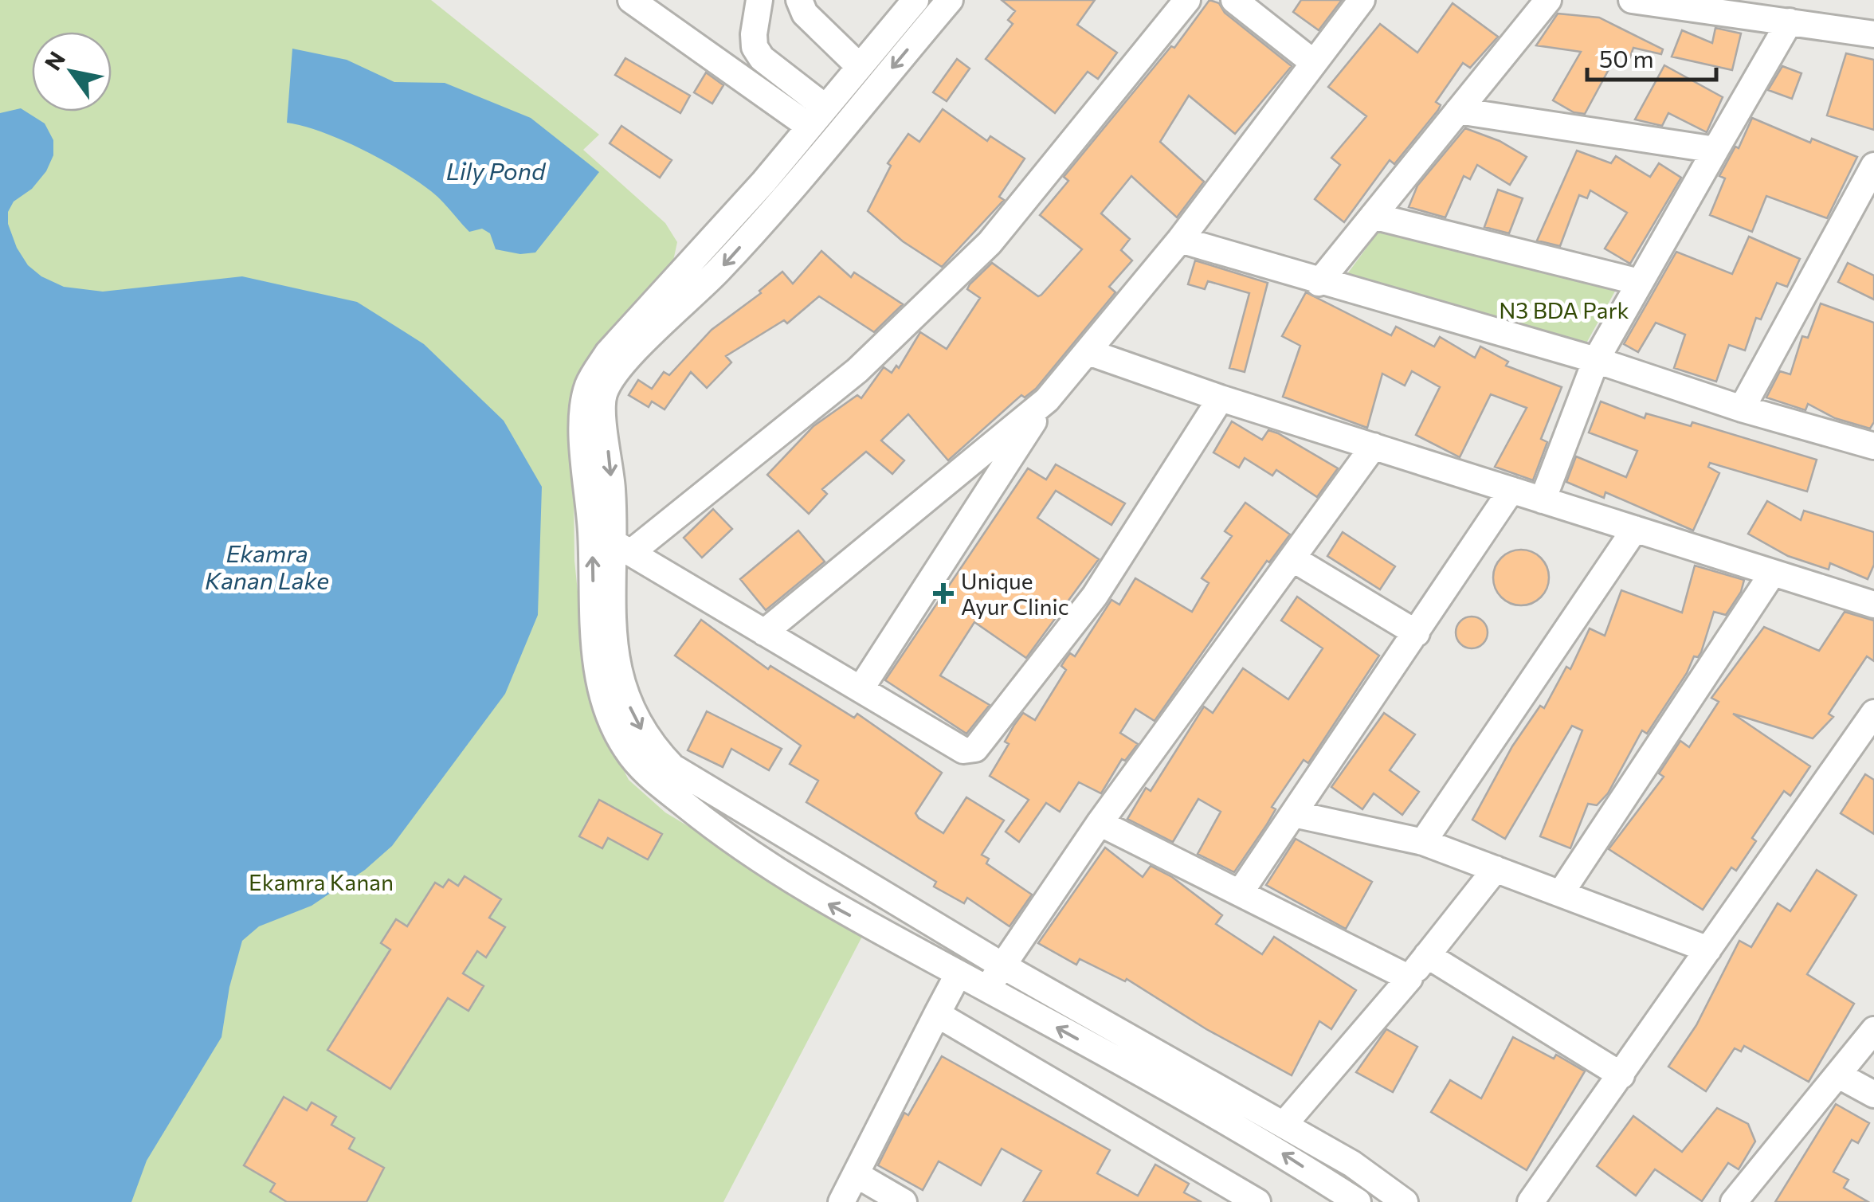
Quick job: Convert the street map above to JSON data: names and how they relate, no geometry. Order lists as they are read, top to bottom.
{
  "water": ["Lily Pond", "Ekamra Kanan Lake"],
  "parks": ["N3 BDA Park", "Ekamra Kanan"],
  "places": {
    "health": ["Unique Ayur Clinic"]
  },
  "scale_bar": "50 m",
  "north": "top left"
}
